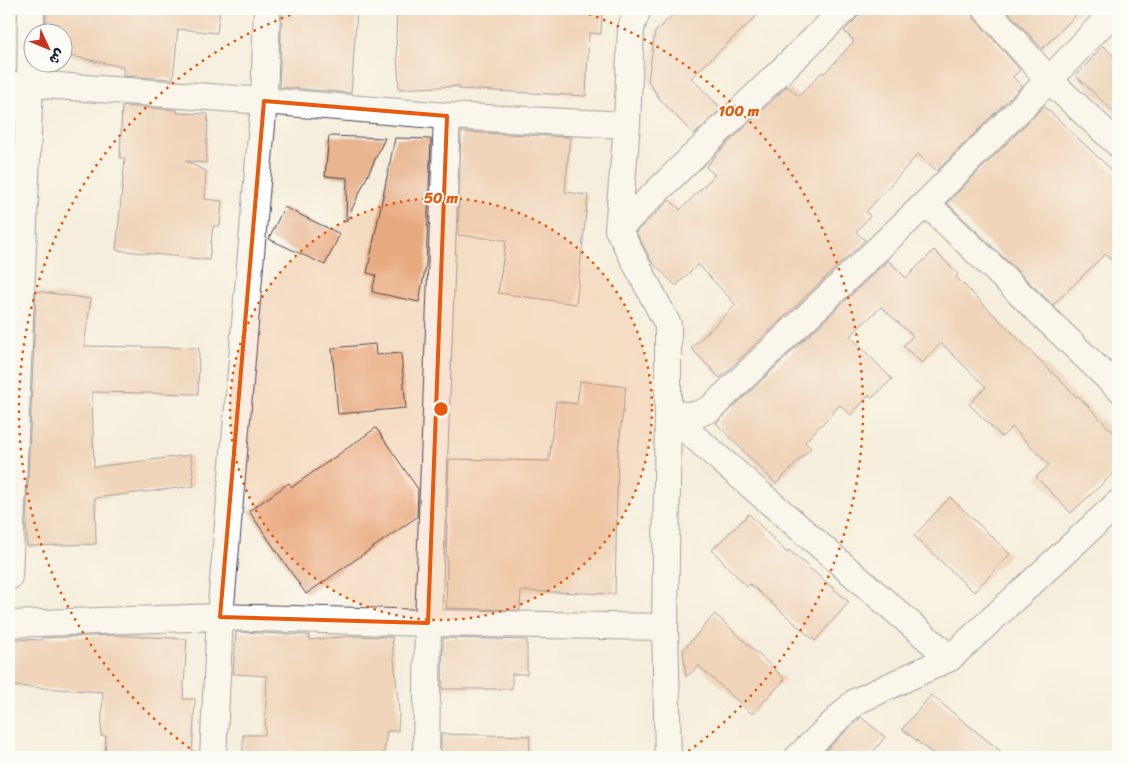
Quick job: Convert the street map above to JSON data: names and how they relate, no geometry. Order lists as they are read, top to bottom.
{
  "north": "bottom right",
  "rings": ["100 m", "50 m"]
}
